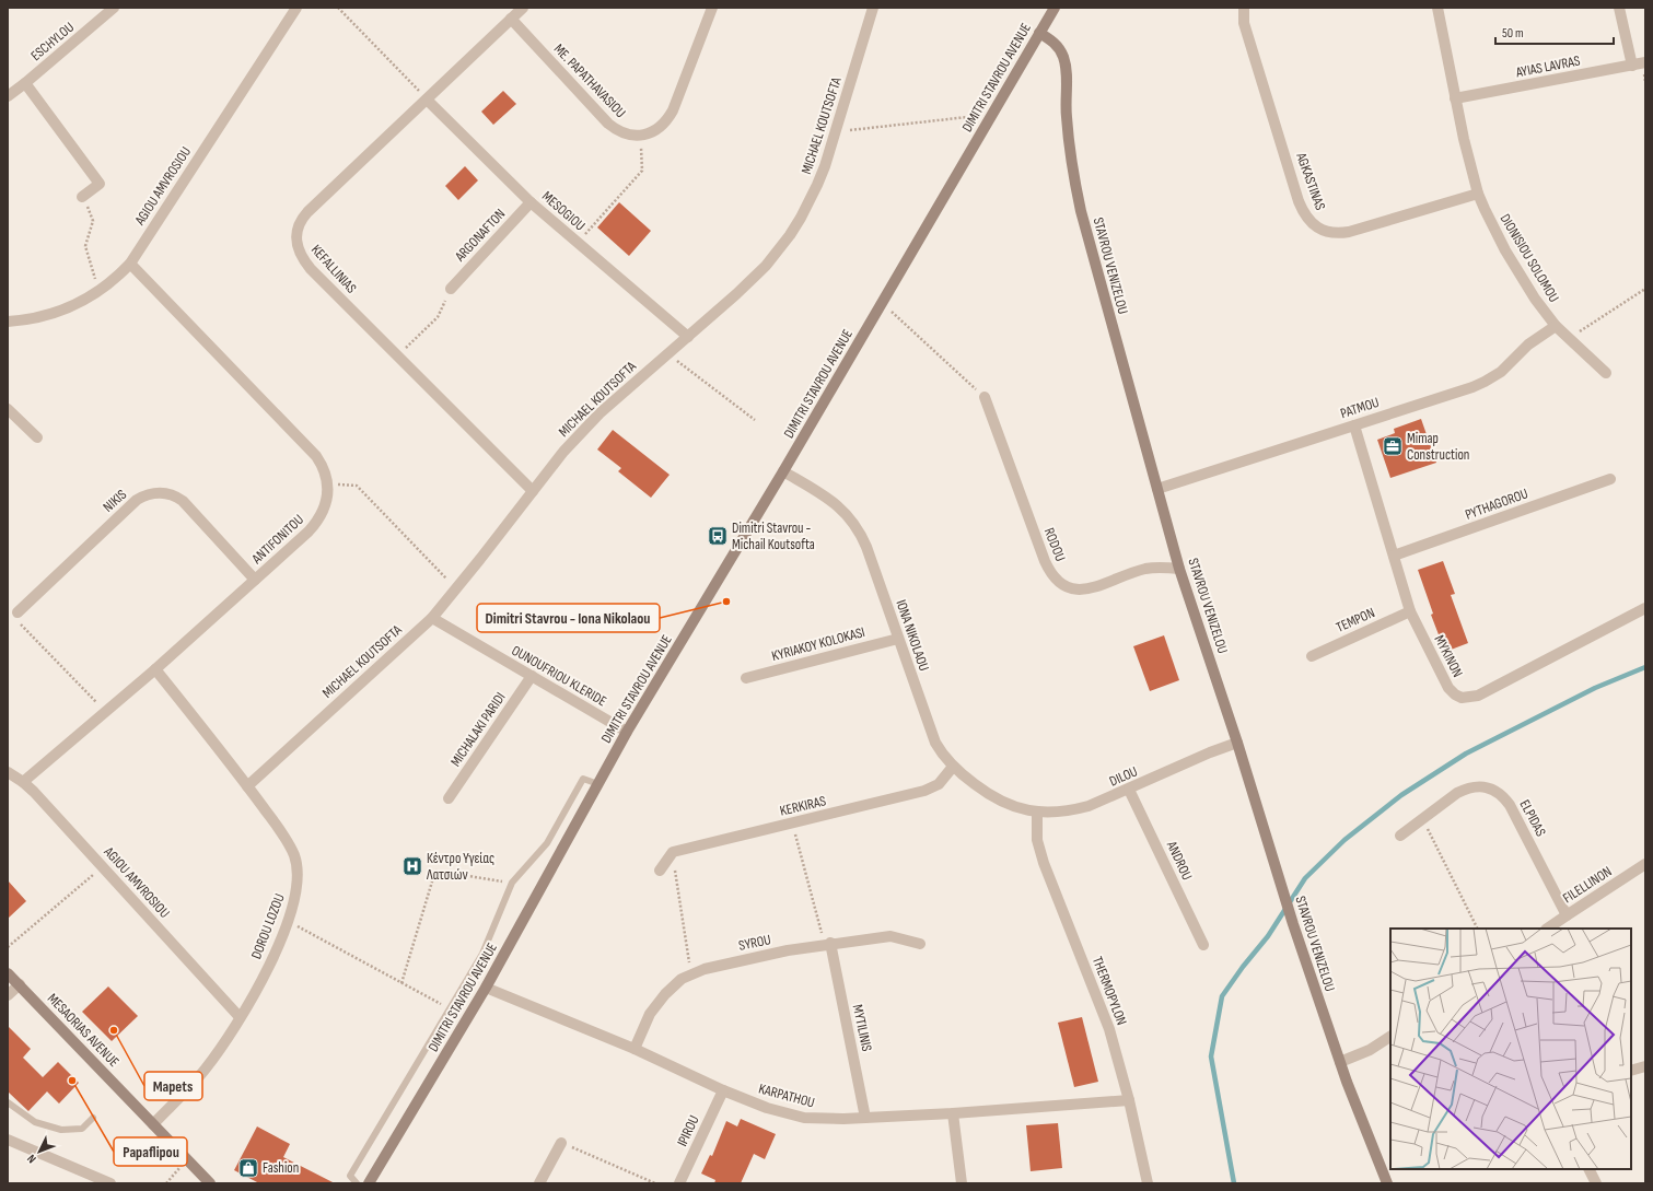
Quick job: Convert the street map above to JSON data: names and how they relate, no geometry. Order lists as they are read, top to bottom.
{
  "streets": {
    "main road": ["DIMITRI STAVROU AVENUE", "STAVROU VENIZELOU", "MESAORIAS AVENUE"],
    "street": [
      "ESCHYLOU",
      "AYIAS LAVRAS",
      "ME. PAPATHAVASIOU",
      "MICHAEL KOUTSOFTA",
      "AGKASTINAS",
      "AGIOU AMVROSIOU",
      "MESOGIOU",
      "ARGONAFTON",
      "DIONISIOU SOLOMOU",
      "KEFALLINIAS",
      "PATMOU",
      "NIKIS",
      "PYTHAGOROU",
      "ANTIFONITOU",
      "RODOU",
      "TEMPON",
      "IONA NIKOLAOU",
      "KYRIAKOY KOLOKASI",
      "MYKINON",
      "OUNOUFRIOU KLERIDE",
      "MICHALAKI PARIDI",
      "DILOU",
      "KERKIRAS",
      "ELPIDAS",
      "ANDROU",
      "FILELLINON",
      "DOROU LOZOU",
      "SYROU",
      "THERMOPYLON",
      "MYTILINIS",
      "KARPATHOU",
      "IPIROU"
    ]
  },
  "crossings": [
    ["AYIAS LAVRAS", "DIONISIOU SOLOMOU"],
    ["DIMITRI STAVROU AVENUE", "STAVROU VENIZELOU"],
    ["DIMITRI STAVROU AVENUE", "IONA NIKOLAOU"],
    ["DIMITRI STAVROU AVENUE", "OUNOUFRIOU KLERIDE"],
    ["DIMITRI STAVROU AVENUE", "KARPATHOU"],
    ["ME. PAPATHAVASIOU", "KEFALLINIAS"],
    ["MICHAEL KOUTSOFTA", "MESOGIOU"],
    ["MICHAEL KOUTSOFTA", "KEFALLINIAS"],
    ["MICHAEL KOUTSOFTA", "OUNOUFRIOU KLERIDE"],
    ["MICHAEL KOUTSOFTA", "DOROU LOZOU"],
    ["AGKASTINAS", "DIONISIOU SOLOMOU"],
    ["AGIOU AMVROSIOU", "ANTIFONITOU"],
    ["AGIOU AMVROSIOU", "DOROU LOZOU"],
    ["MESOGIOU", "ARGONAFTON"],
    ["MESOGIOU", "KEFALLINIAS"],
    ["DIONISIOU SOLOMOU", "PATMOU"],
    ["STAVROU VENIZELOU", "PATMOU"],
    ["STAVROU VENIZELOU", "RODOU"],
    ["STAVROU VENIZELOU", "DILOU"],
    ["PATMOU", "MYKINON"],
    ["NIKIS", "ANTIFONITOU"],
    ["PYTHAGOROU", "MYKINON"],
    ["ANTIFONITOU", "DOROU LOZOU"],
    ["TEMPON", "MYKINON"],
    ["IONA NIKOLAOU", "KYRIAKOY KOLOKASI"],
    ["IONA NIKOLAOU", "DILOU"],
    ["IONA NIKOLAOU", "KERKIRAS"],
    ["OUNOUFRIOU KLERIDE", "MICHALAKI PARIDI"],
    ["DILOU", "ANDROU"],
    ["DILOU", "THERMOPYLON"],
    ["ELPIDAS", "FILELLINON"],
    ["DOROU LOZOU", "MESAORIAS AVENUE"],
    ["SYROU", "MYTILINIS"],
    ["SYROU", "KARPATHOU"],
    ["THERMOPYLON", "KARPATHOU"],
    ["MYTILINIS", "KARPATHOU"],
    ["KARPATHOU", "IPIROU"]
  ],
  "places": {
    "office": ["Mimap Construction"],
    "bus stop": ["Dimitri Stavrou - Michail Koutsofta"],
    "other": ["Dimitri Stavrou - Iona Nikolaou", "Mapets", "Papaflipou"],
    "hospital": ["Κέντρο Υγείας Λατσιών"],
    "shop": ["Fashion"]
  },
  "scale_bar": "50 m",
  "north": "bottom left"
}
